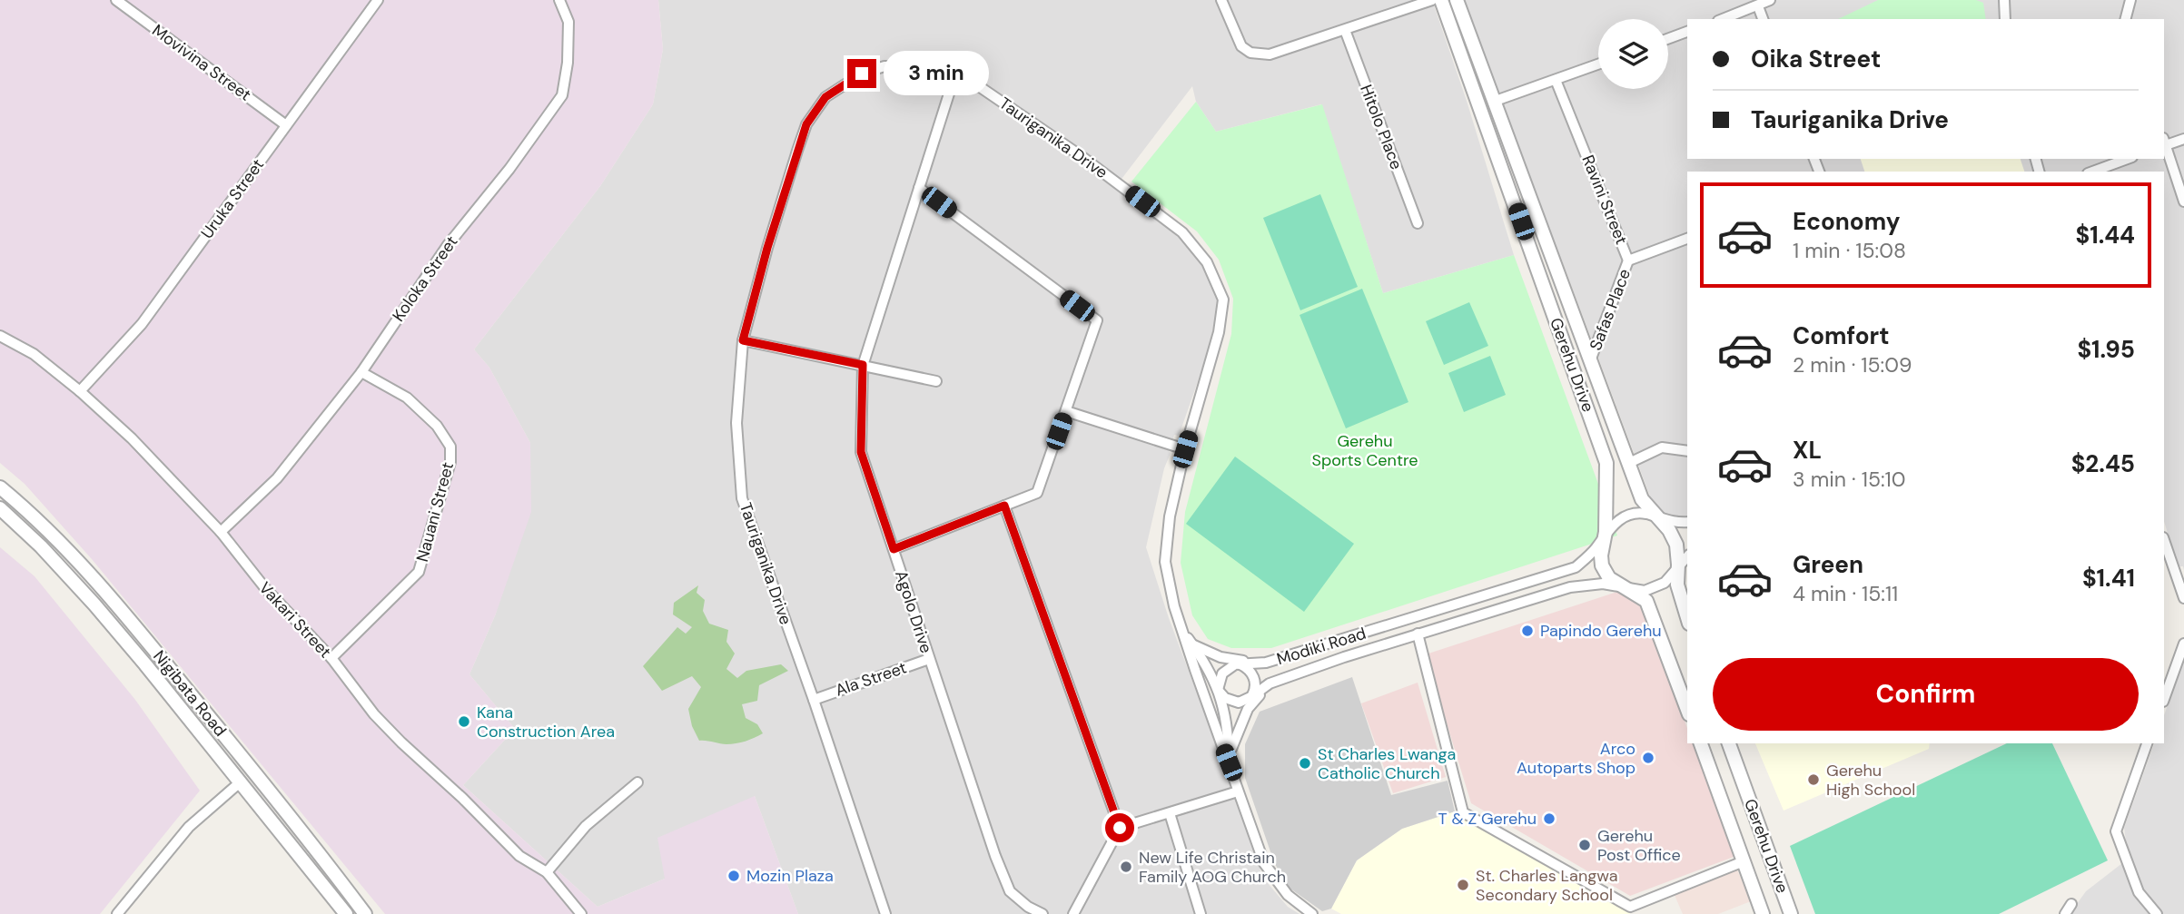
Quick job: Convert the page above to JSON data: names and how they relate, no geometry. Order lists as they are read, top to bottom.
{
  "streets": {
    "street": [
      "Movivina Street",
      "Hitolo Place",
      "Tauriganika Drive",
      "Uruka Street",
      "Ravini Street",
      "Koloka Street",
      "Safas Place",
      "Gerehu Drive",
      "Nauani Street",
      "Agolo Drive",
      "Vakari Street",
      "Modiki Road",
      "Ala Street",
      "Nigibata Road"
    ]
  },
  "crossings": [
    ["Movivina Street", "Uruka Street"],
    ["Tauriganika Drive", "Agolo Drive"],
    ["Tauriganika Drive", "Modiki Road"],
    ["Tauriganika Drive", "Ala Street"],
    ["Uruka Street", "Vakari Street"],
    ["Ravini Street", "Safas Place"],
    ["Koloka Street", "Nauani Street"],
    ["Koloka Street", "Vakari Street"],
    ["Safas Place", "Gerehu Drive"],
    ["Gerehu Drive", "Modiki Road"],
    ["Nauani Street", "Vakari Street"],
    ["Agolo Drive", "Ala Street"]
  ],
  "parks": ["Gerehu Sports Centre"],
  "places": [
    "Papindo Gerehu",
    "Kana Construction Area",
    "Arco Autoparts Shop",
    "St Charles Lwanga Catholic Church",
    "Gerehu High School",
    "T & Z Gerehu",
    "Gerehu Post Office",
    "New Life Christain Family AOG Church",
    "Mozin Plaza",
    "St. Charles Langwa Secondary School"
  ],
  "page": {
    "banner": ["Oika Street", "Tauriganika Drive"],
    "bubble": "3 min",
    "list": [
      {
        "name": "Economy",
        "note": "1 min · 15:08",
        "value": "$1.44"
      },
      {
        "name": "Comfort",
        "note": "2 min · 15:09",
        "value": "$1.95"
      },
      {
        "name": "XL",
        "note": "3 min · 15:10",
        "value": "$2.45"
      },
      {
        "name": "Green",
        "note": "4 min · 15:11",
        "value": "$1.41"
      }
    ],
    "buttons": "Confirm"
  }
}
